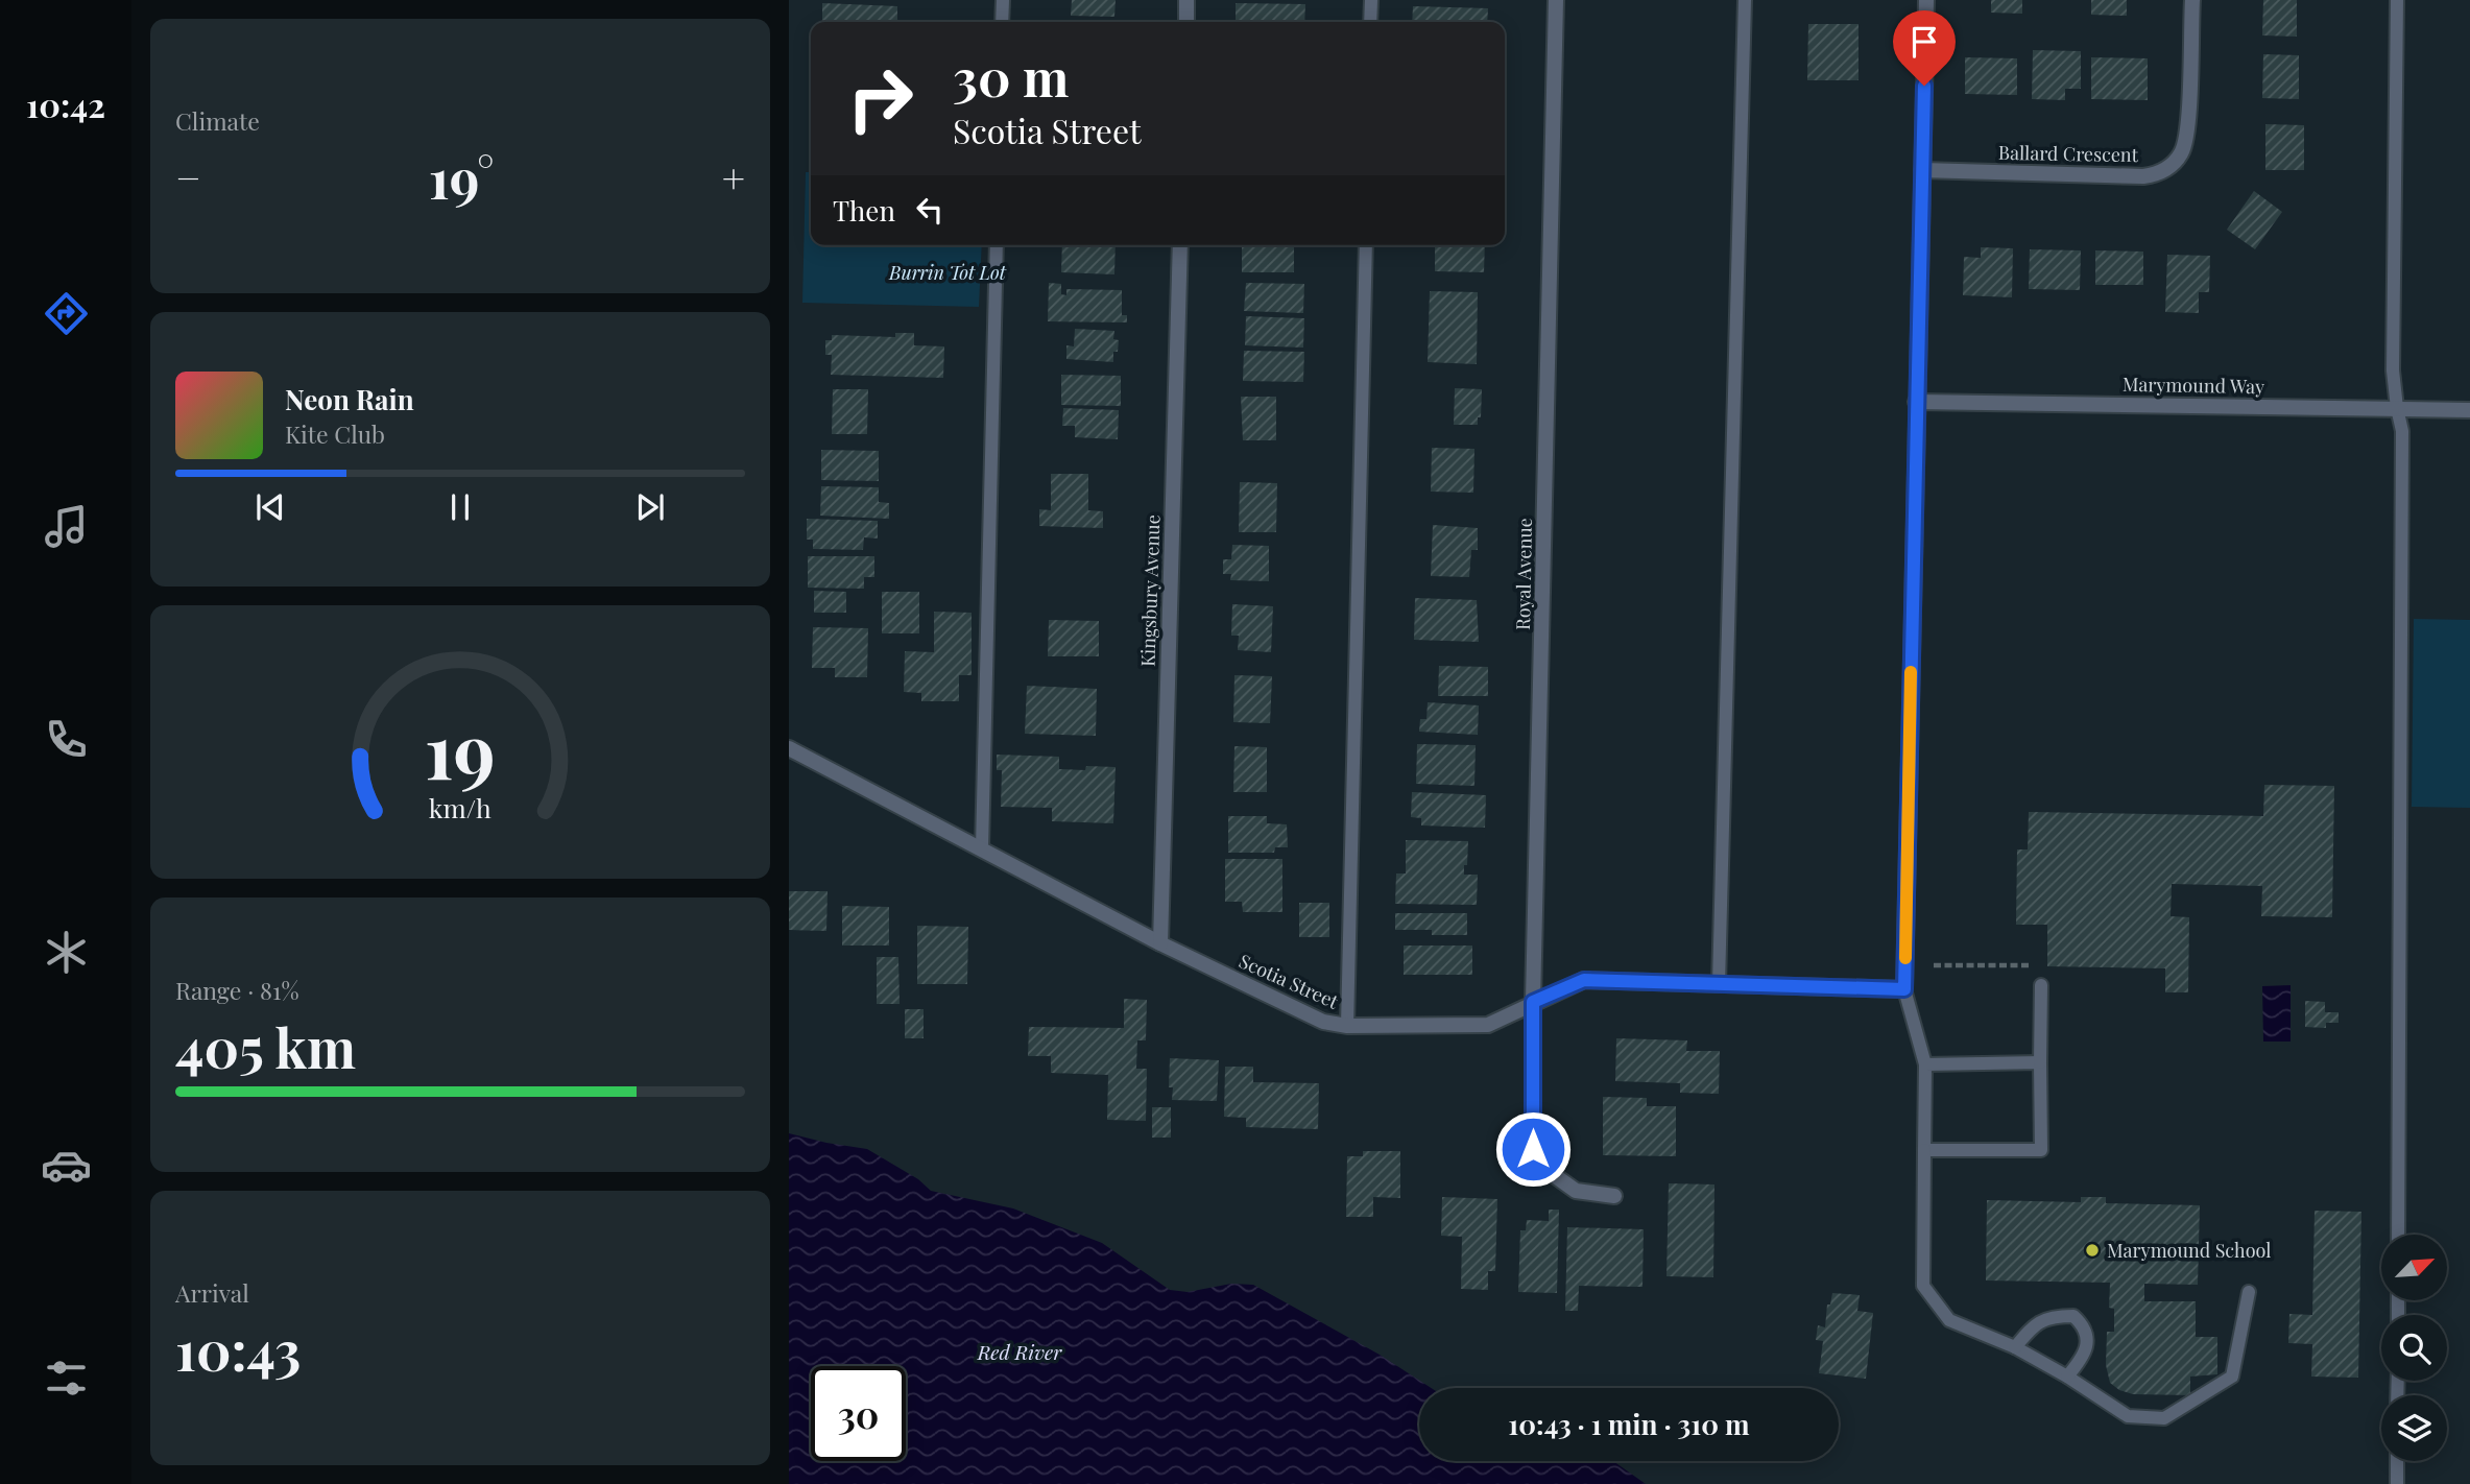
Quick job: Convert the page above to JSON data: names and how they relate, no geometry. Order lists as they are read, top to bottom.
{
  "streets": {
    "street": [
      "Ballard Crescent",
      "Marymound Way",
      "Royal Avenue",
      "Kingsbury Avenue",
      "Scotia Street"
    ]
  },
  "crossings": [
    ["Royal Avenue", "Scotia Street"],
    ["Kingsbury Avenue", "Scotia Street"]
  ],
  "water": ["Red River"],
  "parks": ["Burrin Tot Lot"],
  "places": ["Marymound School"],
  "north": "top right",
  "page": {
    "tabs": "10:42",
    "tile": [
      "Climate",
      ["Range · 81%", "405 km"],
      ["Arrival", "10:43"]
    ],
    "turn": ["30 m", "Scotia Street"],
    "heat": ["−", "19°", "+"],
    "then": "Then",
    "song": ["Neon Rain", "Kite Club"],
    "limit": "30",
    "trip": "10:43 · 1 min · 310 m",
    "gauge": ["19", "km/h"]
  }
}
